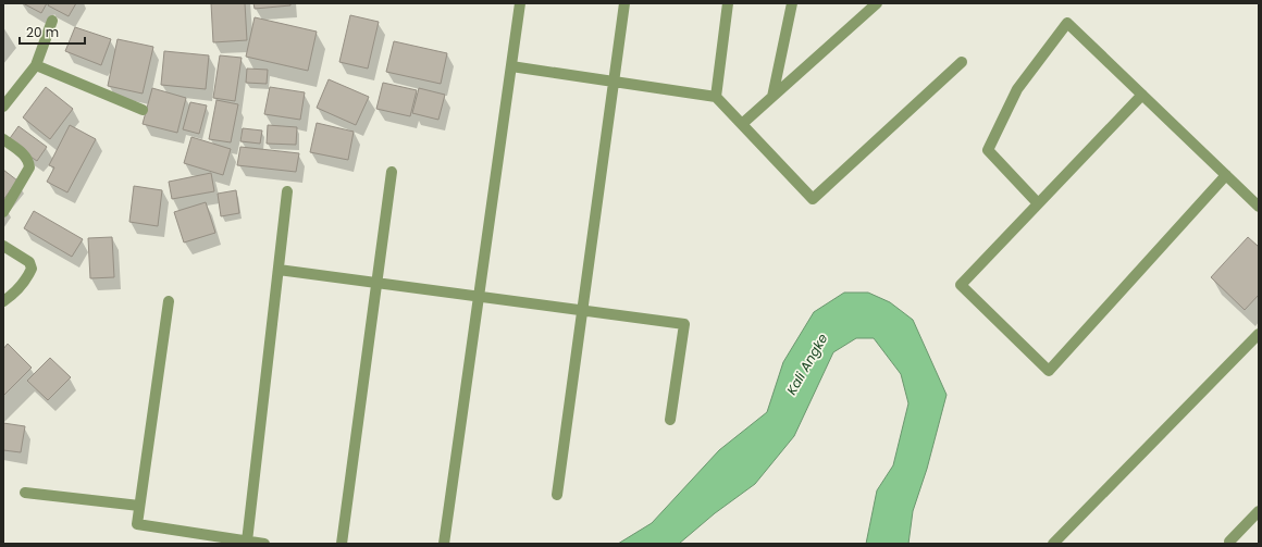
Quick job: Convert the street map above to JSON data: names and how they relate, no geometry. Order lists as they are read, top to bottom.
{
  "water": ["Kali Angke"],
  "scale_bar": "20 m"
}
